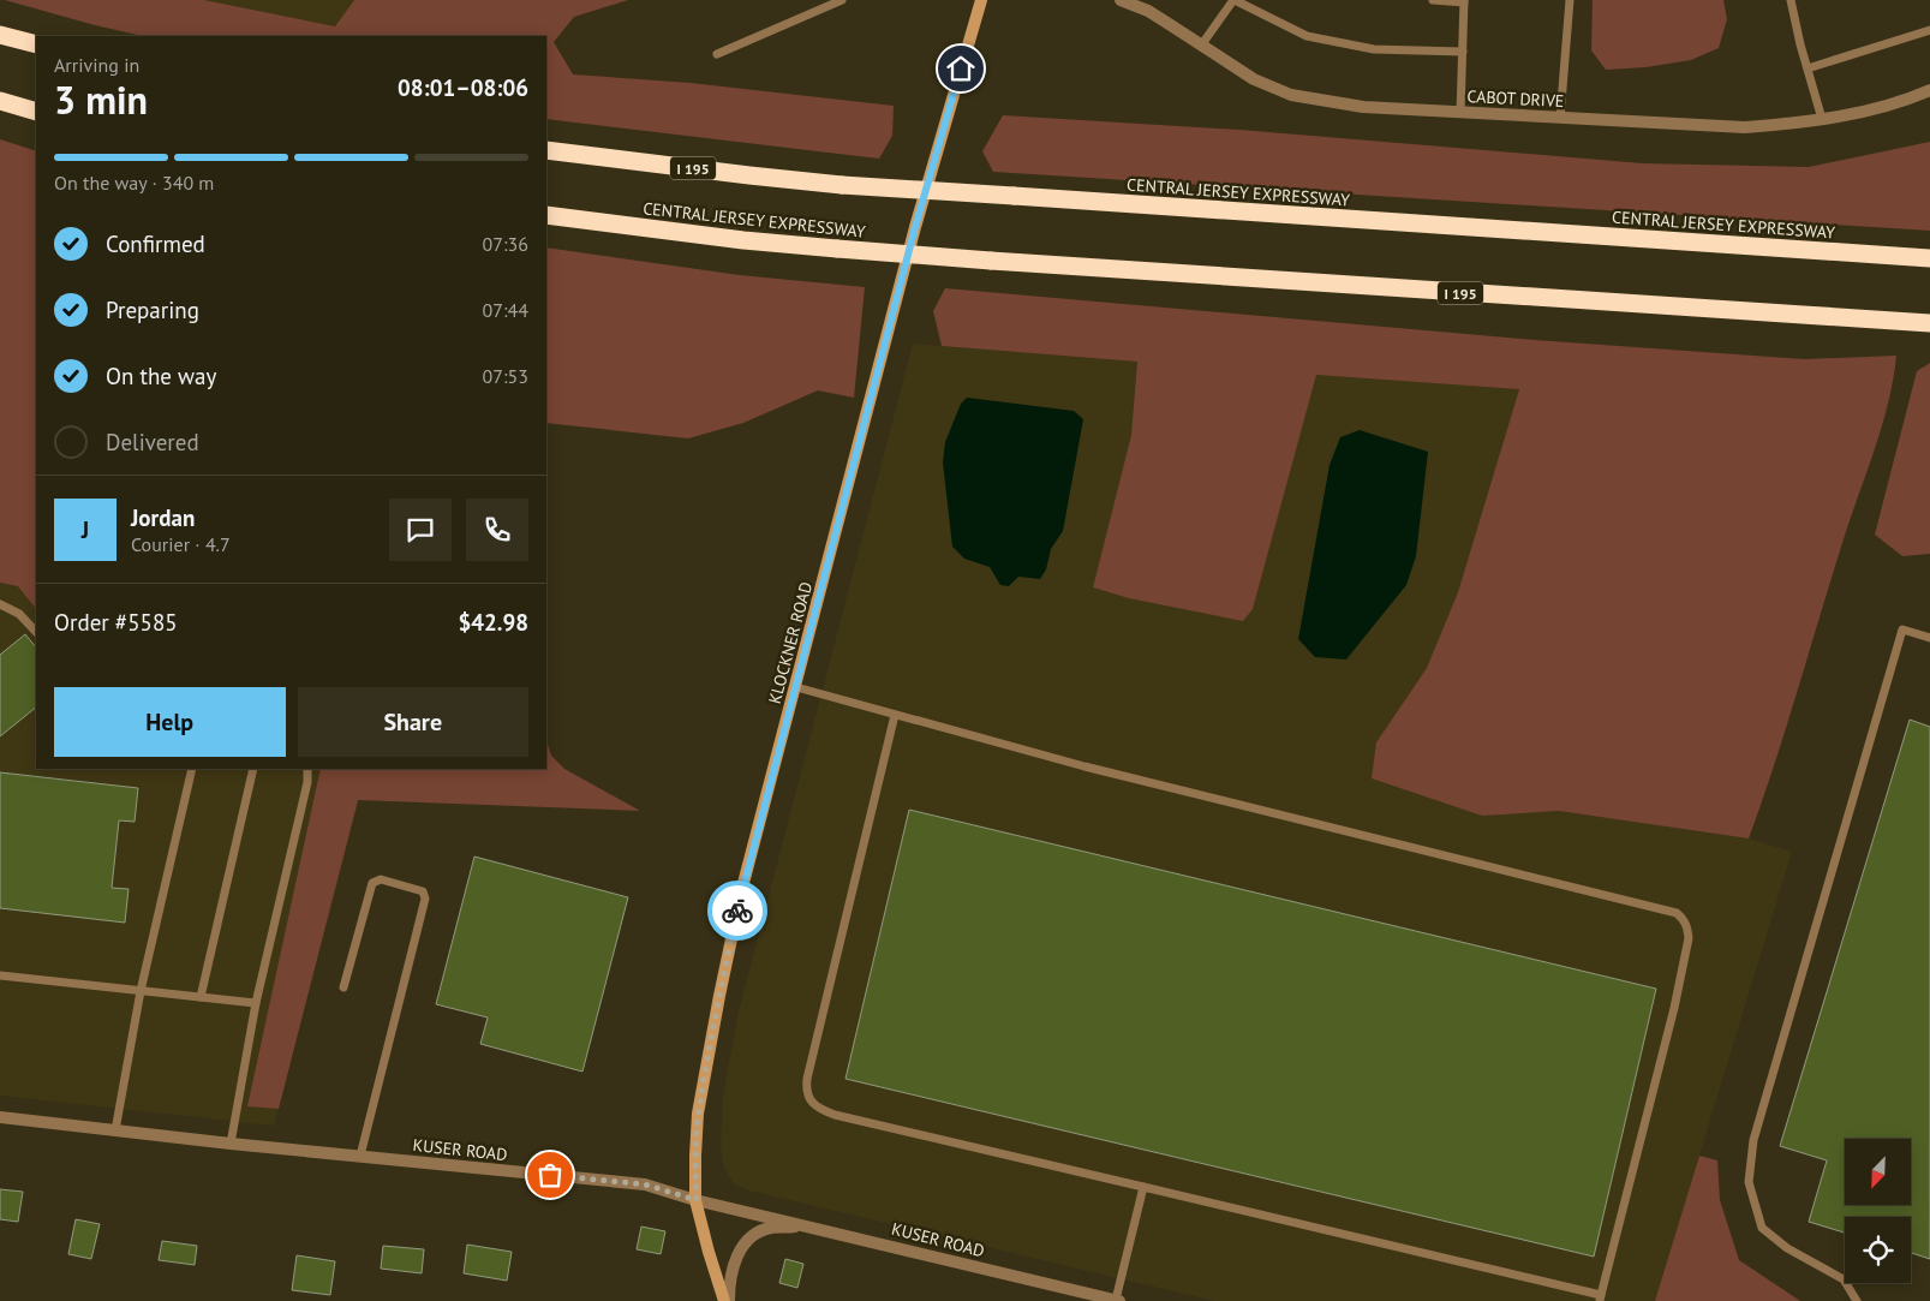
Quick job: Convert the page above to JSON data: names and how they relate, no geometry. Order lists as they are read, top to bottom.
{
  "streets": {
    "highway": ["I 195", "CENTRAL JERSEY EXPRESSWAY"],
    "main road": ["KLOCKNER ROAD"],
    "street": ["CABOT DRIVE", "KUSER ROAD"]
  },
  "crossings": [
    ["KLOCKNER ROAD", "KUSER ROAD"]
  ],
  "north": "bottom left",
  "page": {
    "heading": ["3 min", "Arriving in", "08:01–08:06"],
    "panel": [
      "Jordan",
      "Courier · 4.7",
      "Order #5585",
      "$42.98"
    ],
    "bar": "On the way · 340 m",
    "list": [
      ["Confirmed", "07:36"],
      ["Preparing", "07:44"],
      ["On the way", "07:53"],
      "Delivered"
    ],
    "round": "J",
    "buttons": ["Help", "Share"]
  }
}
